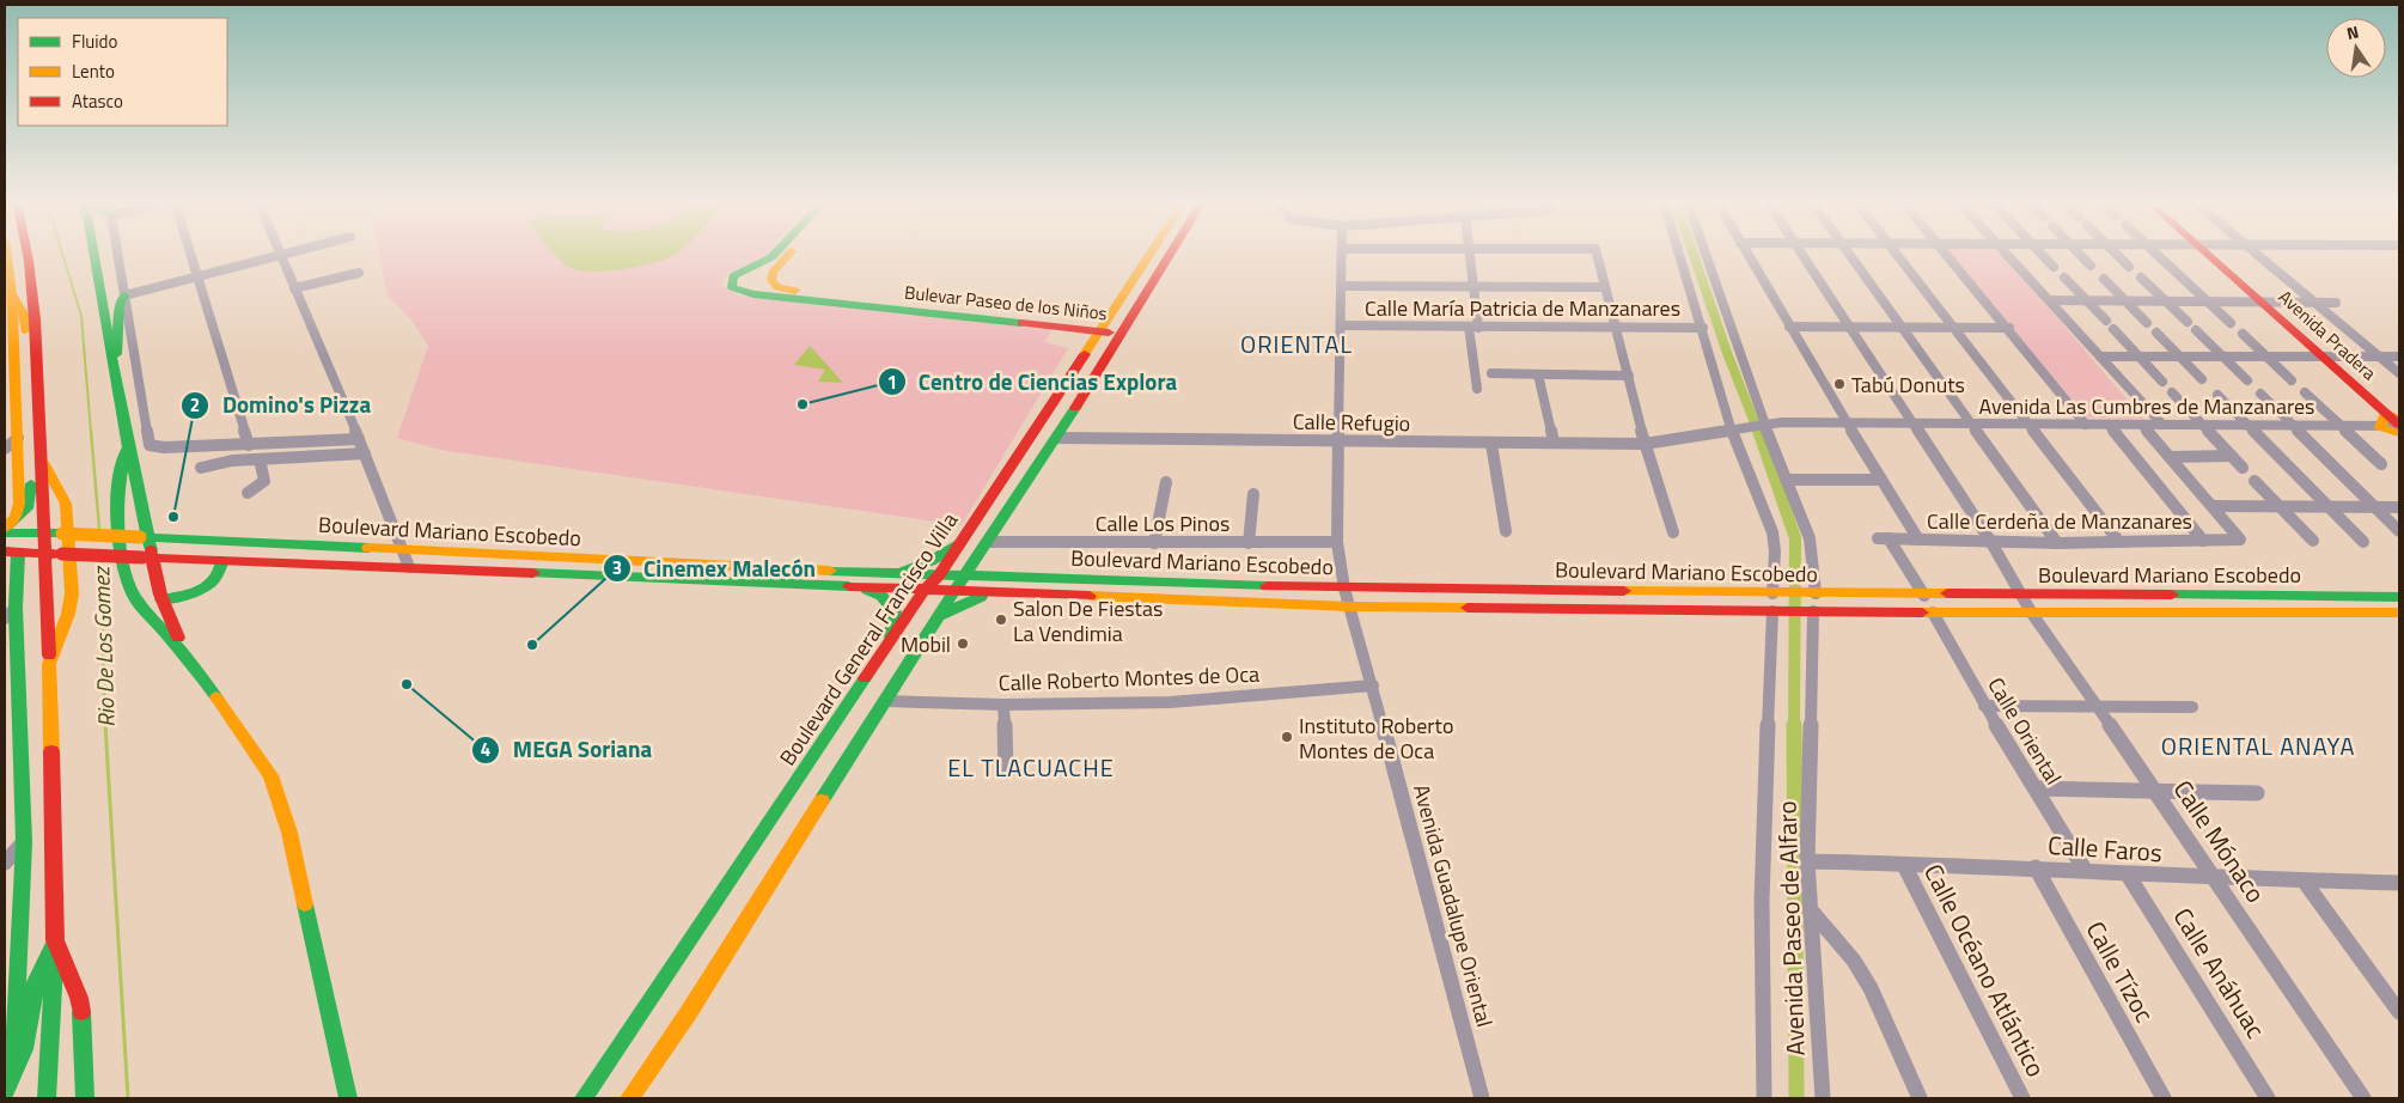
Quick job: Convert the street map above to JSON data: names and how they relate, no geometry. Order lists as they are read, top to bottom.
{
  "streets": {
    "main road": [
      "Bulevar Paseo de los Niños",
      "Avenida Pradera",
      "Boulevard Mariano Escobedo",
      "Boulevard General Francisco Villa"
    ],
    "street": [
      "Calle María Patricia de Manzanares",
      "Avenida Las Cumbres de Manzanares",
      "Calle Refugio",
      "Calle Cerdeña de Manzanares",
      "Calle Los Pinos",
      "Calle Roberto Montes de Oca",
      "Calle Oriental",
      "Calle Mónaco",
      "Calle Faros",
      "Avenida Guadalupe Oriental",
      "Avenida Paseo de Alfaro",
      "Calle Océano Atlántico",
      "Calle Tízoc",
      "Calle Anáhuac"
    ]
  },
  "crossings": [
    ["Bulevar Paseo de los Niños", "Boulevard General Francisco Villa"],
    ["Calle María Patricia de Manzanares", "Avenida Guadalupe Oriental"],
    ["Avenida Pradera", "Avenida Las Cumbres de Manzanares"],
    ["Avenida Las Cumbres de Manzanares", "Calle Refugio"],
    ["Avenida Las Cumbres de Manzanares", "Calle Mónaco"],
    ["Calle Refugio", "Avenida Guadalupe Oriental"],
    ["Calle Cerdeña de Manzanares", "Boulevard Mariano Escobedo"],
    ["Calle Cerdeña de Manzanares", "Calle Mónaco"],
    ["Calle Los Pinos", "Avenida Guadalupe Oriental"],
    ["Boulevard Mariano Escobedo", "Boulevard General Francisco Villa"],
    ["Boulevard Mariano Escobedo", "Calle Oriental"],
    ["Boulevard Mariano Escobedo", "Calle Mónaco"],
    ["Boulevard Mariano Escobedo", "Avenida Guadalupe Oriental"],
    ["Boulevard Mariano Escobedo", "Avenida Paseo de Alfaro"],
    ["Calle Roberto Montes de Oca", "Avenida Guadalupe Oriental"],
    ["Calle Oriental", "Calle Faros"],
    ["Calle Mónaco", "Calle Faros"],
    ["Calle Faros", "Avenida Paseo de Alfaro"],
    ["Calle Faros", "Calle Océano Atlántico"],
    ["Calle Faros", "Calle Tízoc"],
    ["Calle Faros", "Calle Anáhuac"]
  ],
  "districts": ["ORIENTAL", "ORIENTAL ANAYA", "EL TLACUACHE"],
  "water": ["Rio De Los Gomez"],
  "places": [
    "Tabú Donuts",
    "Centro de Ciencias Explora",
    "Domino's Pizza",
    "Salon De Fiestas La Vendimia",
    "Mobil",
    "Cinemex Malecón",
    "MEGA Soriana",
    "Instituto Roberto Montes de Oca"
  ],
  "legend": ["Fluido", "Lento", "Atasco"],
  "north": "top"
}
